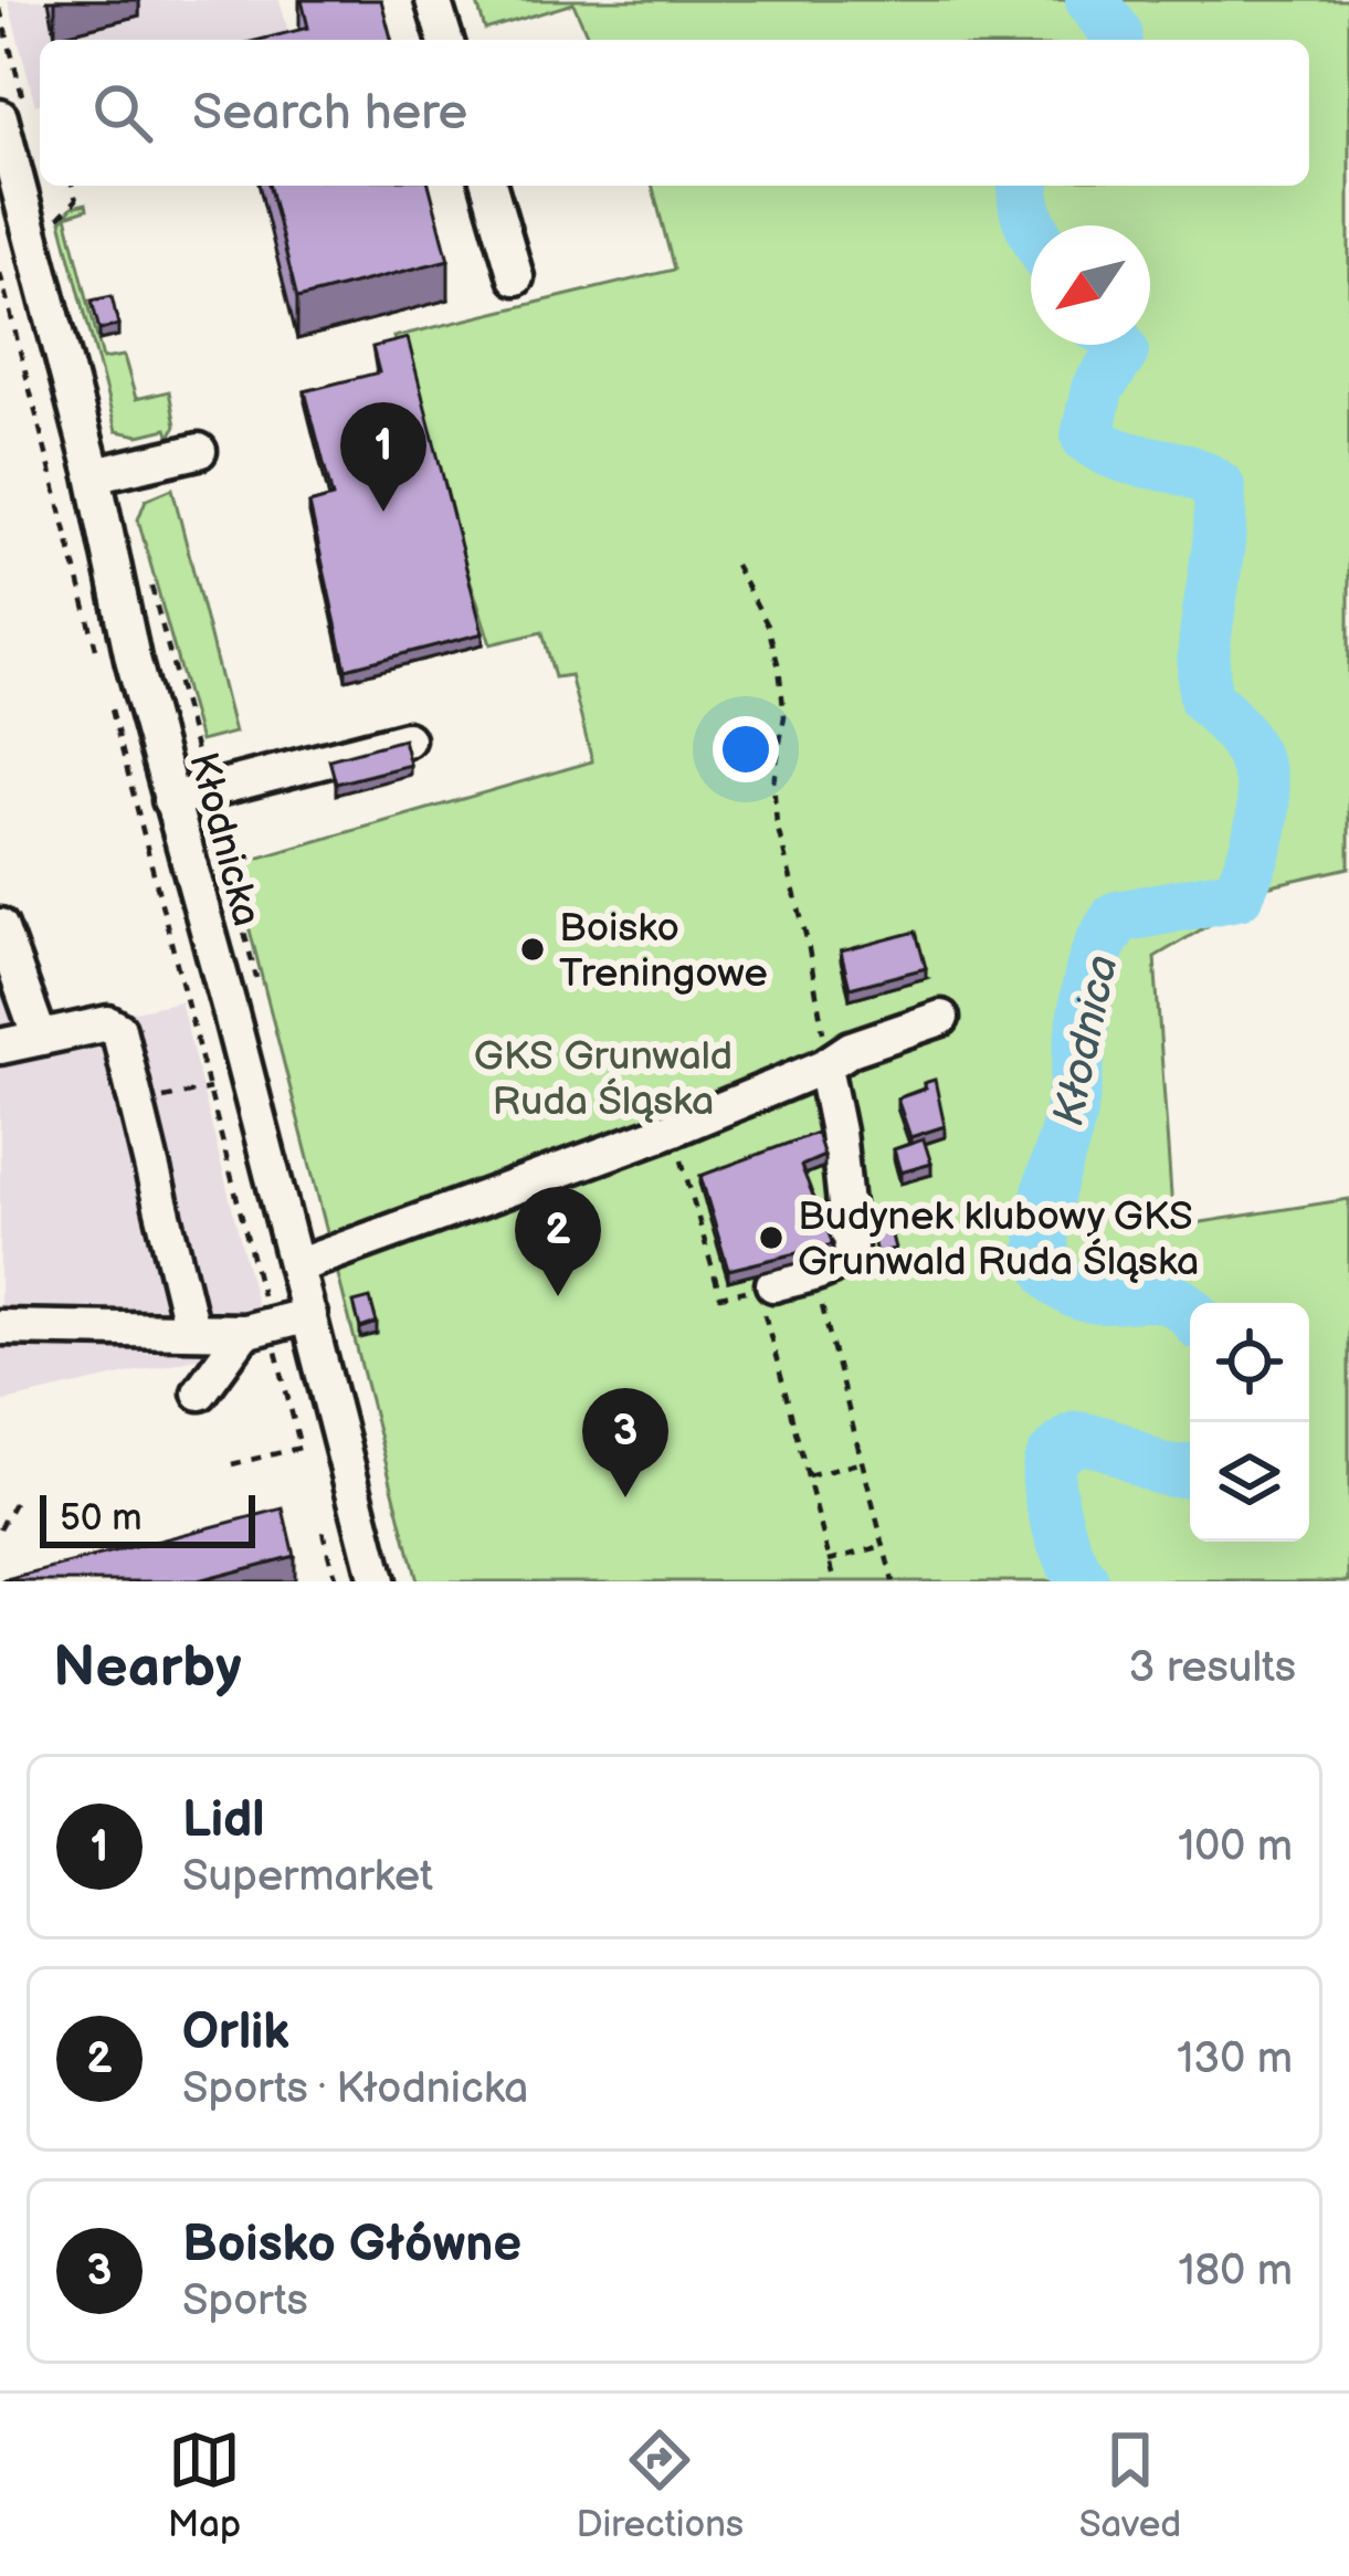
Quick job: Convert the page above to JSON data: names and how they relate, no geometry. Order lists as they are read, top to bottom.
{
  "streets": {
    "street": ["Kłodnicka"]
  },
  "water": ["Kłodnica"],
  "parks": ["GKS Grunwald Ruda Śląska"],
  "places": ["Boisko Treningowe", "Budynek klubowy GKS Grunwald Ruda Śląska"],
  "scale_bar": "50 m",
  "north": "bottom left",
  "page": {
    "search": "Search here",
    "pins": ["1", "2", "3"],
    "scale": "50 m",
    "heading": ["Nearby", "3 results"],
    "list": [
      {
        "mark": "1",
        "name": "Lidl",
        "note": "Supermarket",
        "value": "100 m"
      },
      {
        "mark": "2",
        "name": "Orlik",
        "note": "Sports · Kłodnicka",
        "value": "130 m"
      },
      {
        "mark": "3",
        "name": "Boisko Główne",
        "note": "Sports",
        "value": "180 m"
      }
    ],
    "nav": ["Map", "Directions", "Saved"]
  }
}
